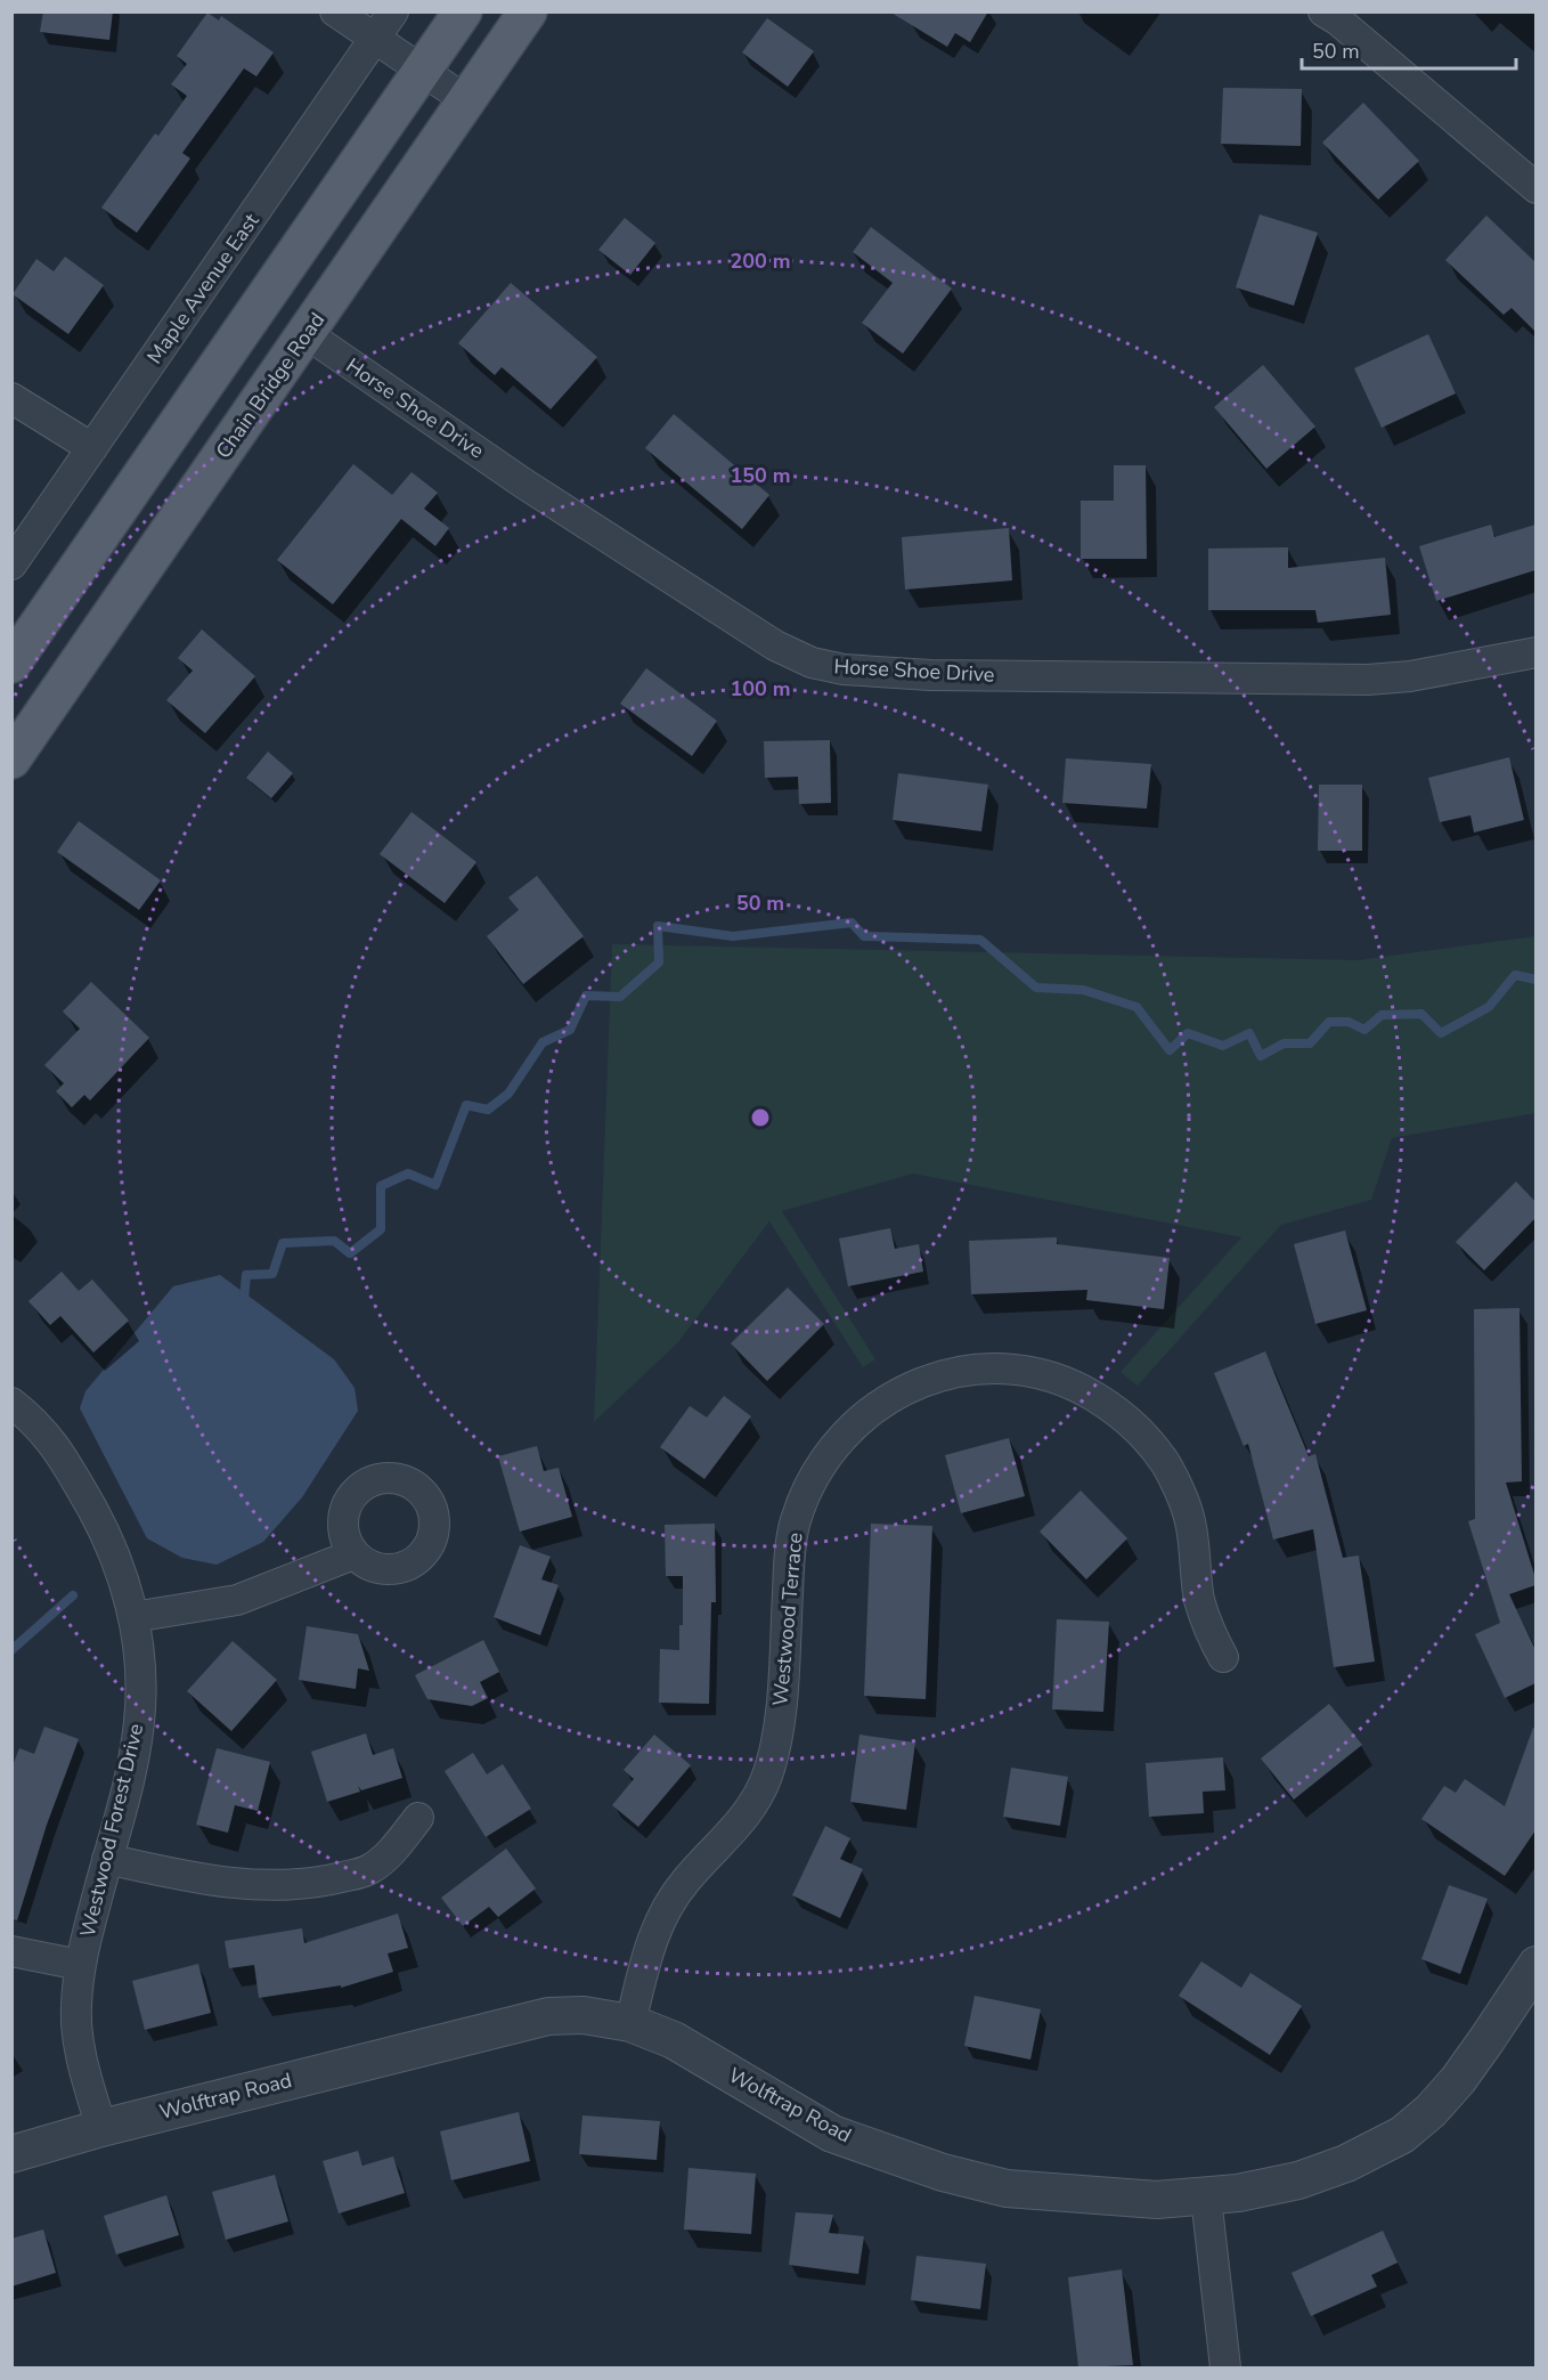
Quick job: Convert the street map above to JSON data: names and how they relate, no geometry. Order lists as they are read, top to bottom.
{
  "streets": {
    "main road": ["Chain Bridge Road"],
    "street": [
      "Maple Avenue East",
      "Horse Shoe Drive",
      "Westwood Terrace",
      "Westwood Forest Drive",
      "Wolftrap Road"
    ]
  },
  "crossings": [
    ["Chain Bridge Road", "Horse Shoe Drive"],
    ["Westwood Terrace", "Wolftrap Road"],
    ["Westwood Forest Drive", "Wolftrap Road"]
  ],
  "scale_bar": "50 m",
  "rings": [
    "200 m",
    "150 m",
    "100 m",
    "50 m"
  ]
}
